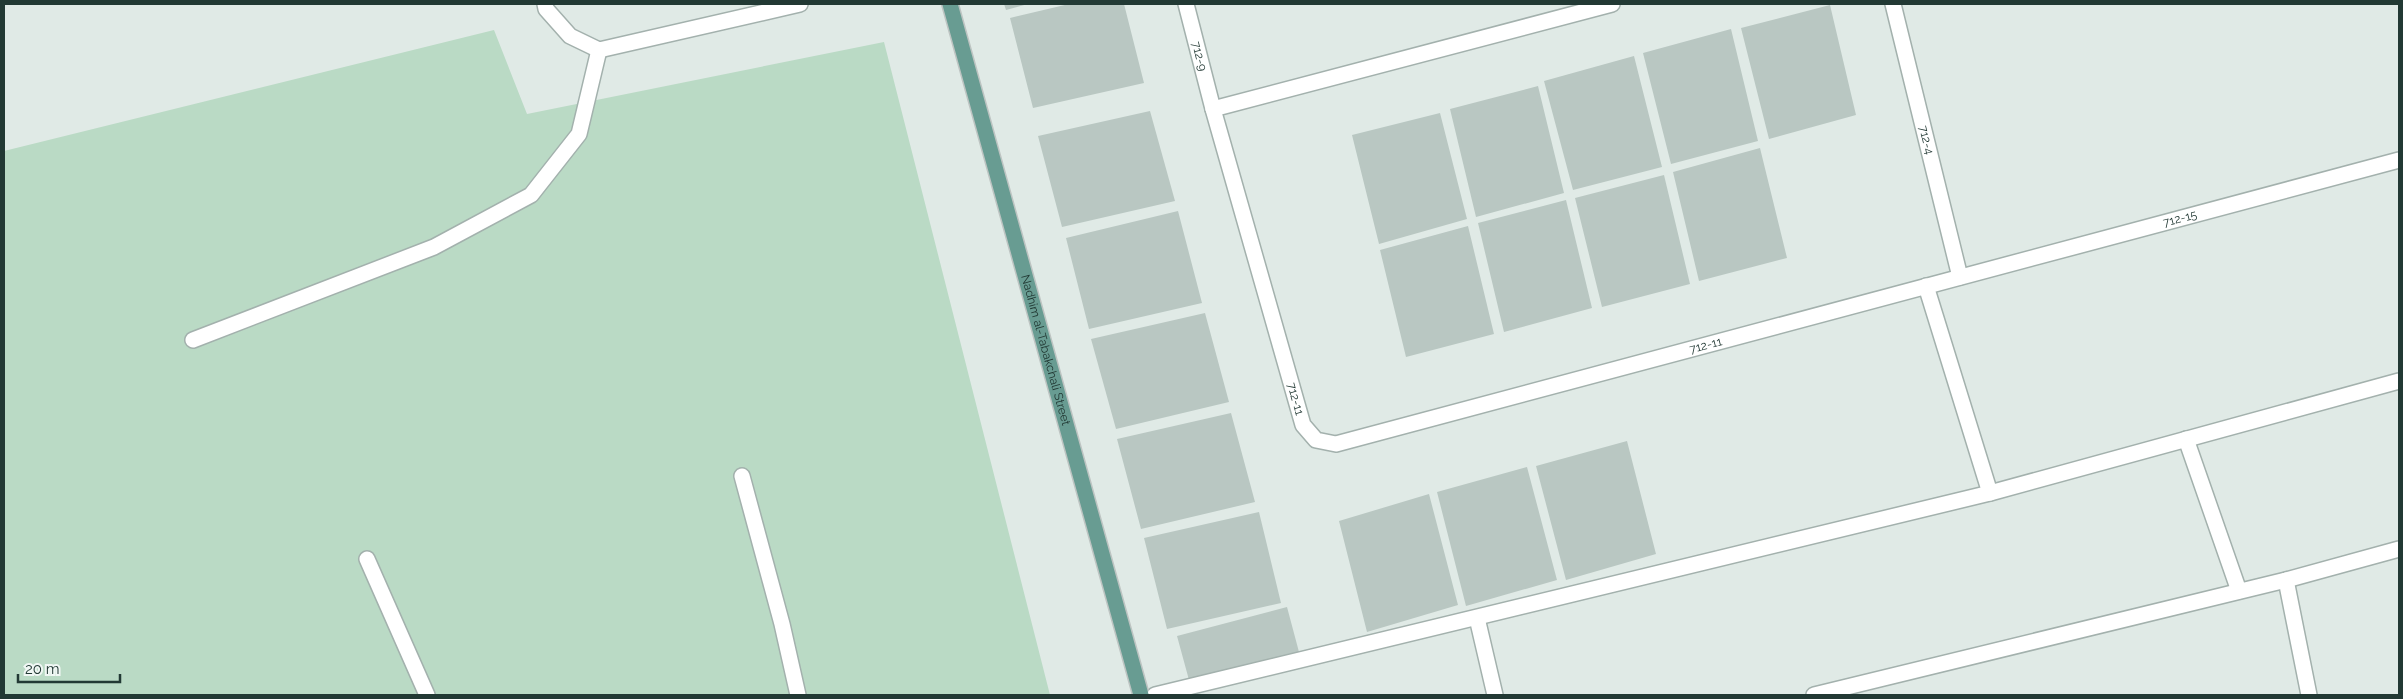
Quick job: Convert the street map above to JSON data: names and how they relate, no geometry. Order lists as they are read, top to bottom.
{
  "streets": {
    "main road": ["Nadhim al-Tabakchali Street"],
    "street": [
      "712-9",
      "712-4",
      "712-15",
      "712-11"
    ]
  },
  "crossings": [
    ["712-9", "712-11"],
    ["712-4", "712-15"],
    ["712-4", "712-11"],
    ["712-15", "712-11"]
  ],
  "scale_bar": "20 m"
}
